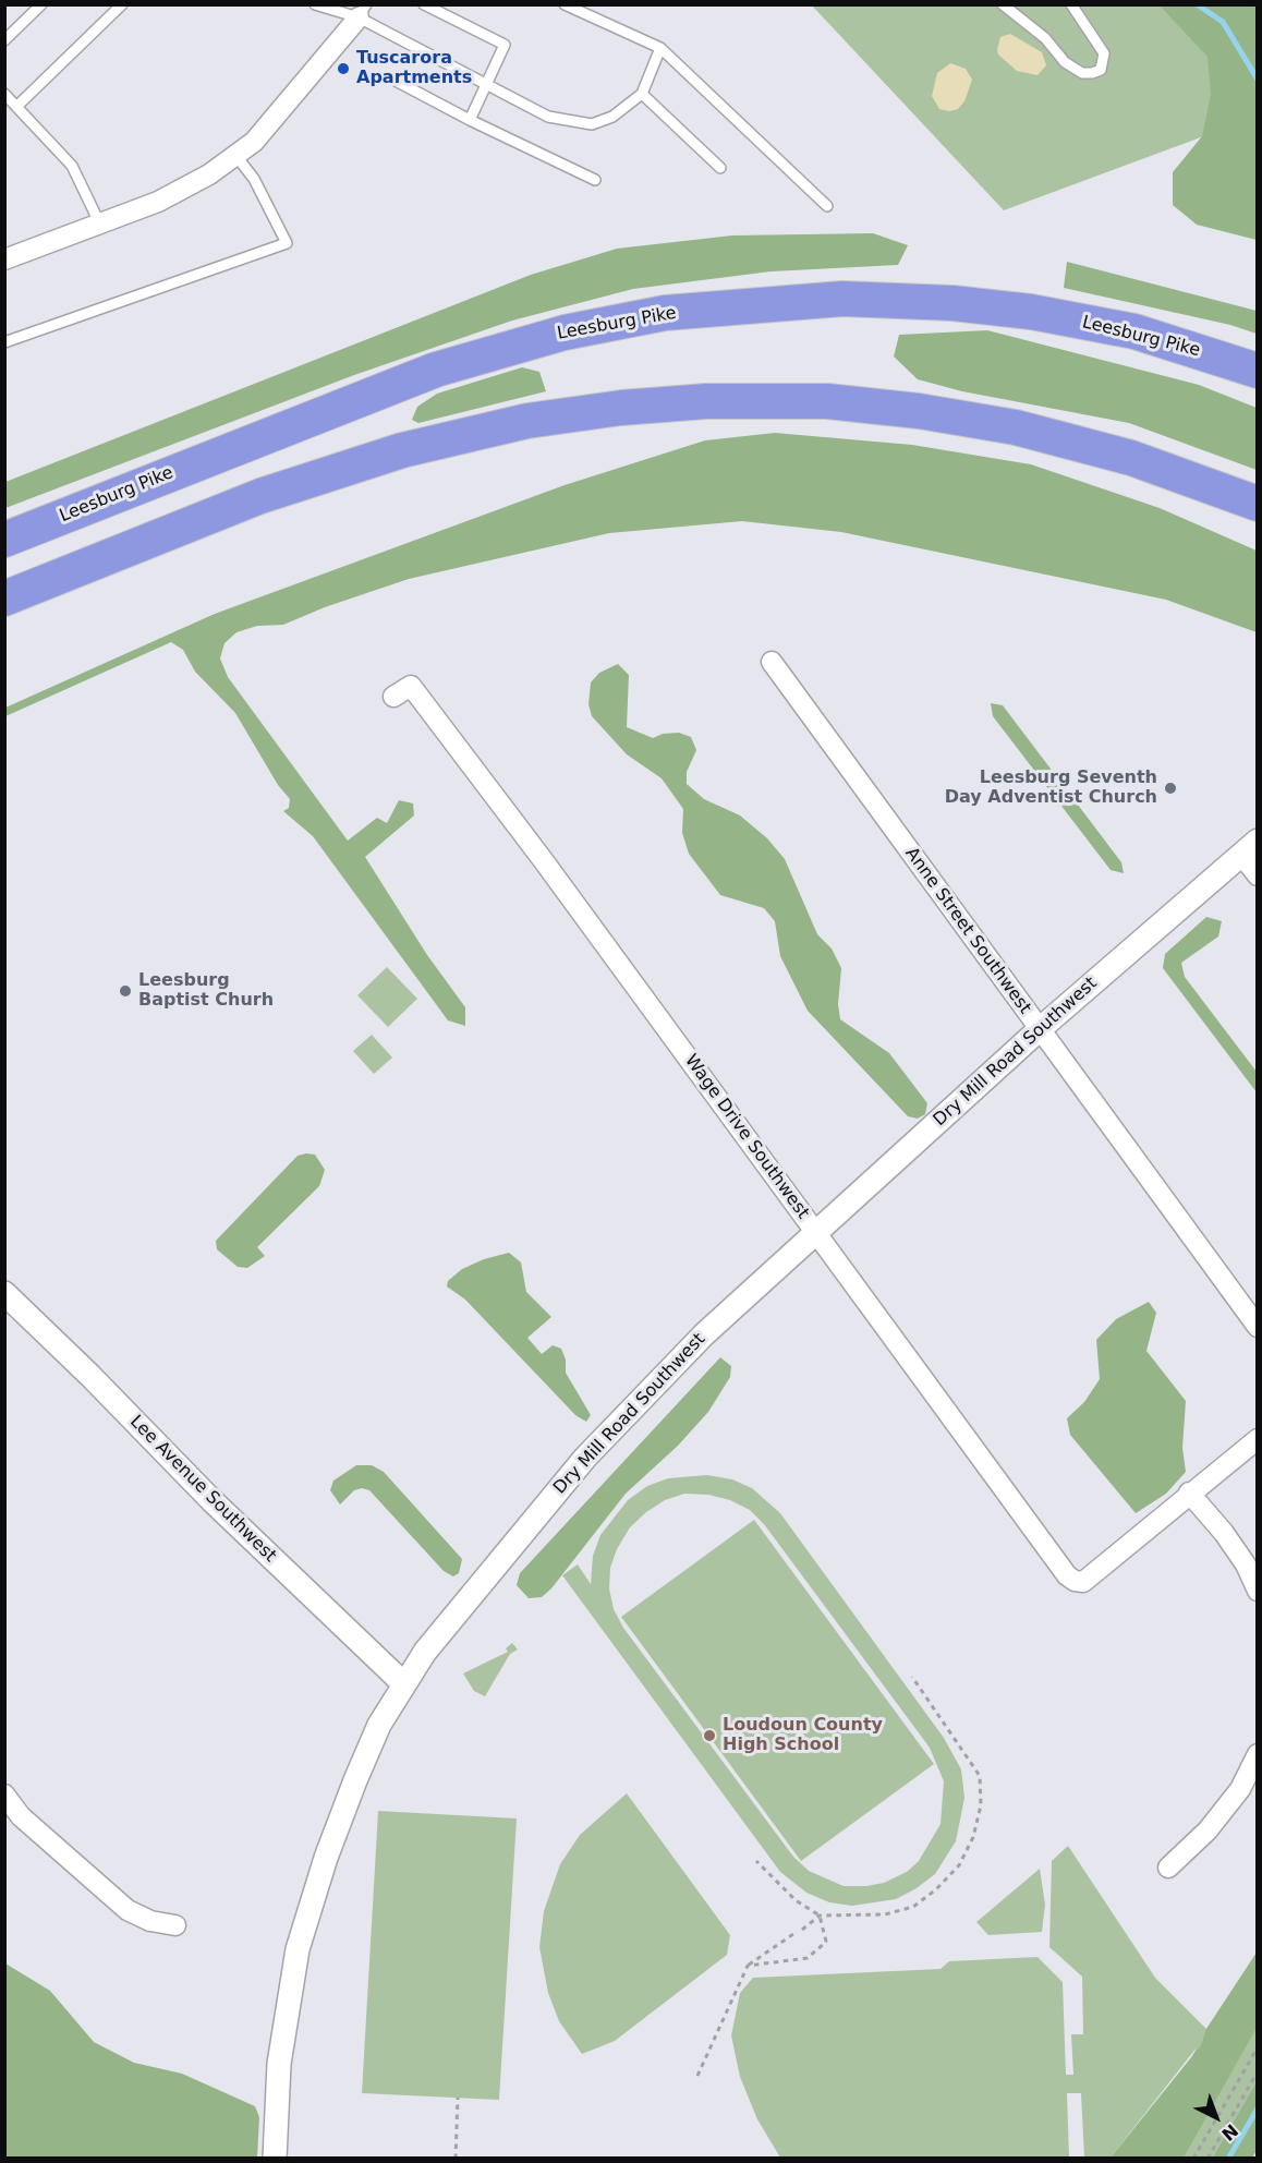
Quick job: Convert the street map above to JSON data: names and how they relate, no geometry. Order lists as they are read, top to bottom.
{
  "streets": {
    "highway": ["Leesburg Pike"],
    "street": [
      "Anne Street Southwest",
      "Dry Mill Road Southwest",
      "Wage Drive Southwest",
      "Lee Avenue Southwest"
    ]
  },
  "crossings": [
    ["Anne Street Southwest", "Dry Mill Road Southwest"],
    ["Dry Mill Road Southwest", "Wage Drive Southwest"],
    ["Dry Mill Road Southwest", "Lee Avenue Southwest"]
  ],
  "places": [
    "Tuscarora Apartments",
    "Leesburg Seventh Day Adventist Church",
    "Leesburg Baptist Churh",
    "Loudoun County High School"
  ],
  "north": "bottom right"
}
